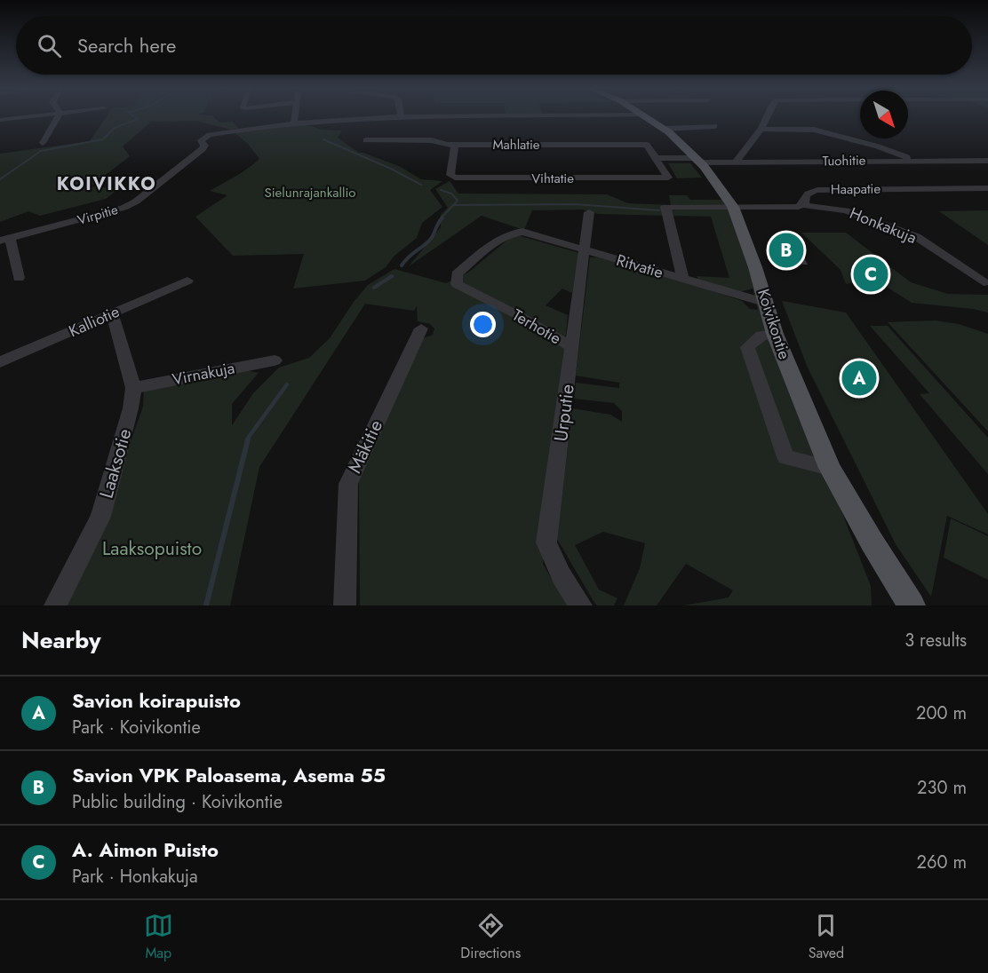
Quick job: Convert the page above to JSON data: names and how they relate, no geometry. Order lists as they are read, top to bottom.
{
  "streets": {
    "main road": ["Koivikontie"],
    "street": [
      "Mahlatie",
      "Tuohitie",
      "Vihtatie",
      "Haapatie",
      "Virpitie",
      "Honkakuja",
      "Ritvatie",
      "Kalliotie",
      "Terhotie",
      "Virnakuja",
      "Urputie",
      "Mäkitie",
      "Laaksotie"
    ]
  },
  "crossings": [
    ["Mahlatie", "Tuohitie"],
    ["Mahlatie", "Vihtatie"],
    ["Tuohitie", "Vihtatie"],
    ["Tuohitie", "Koivikontie"],
    ["Haapatie", "Honkakuja"],
    ["Ritvatie", "Koivikontie"],
    ["Ritvatie", "Terhotie"],
    ["Ritvatie", "Urputie"],
    ["Kalliotie", "Laaksotie"],
    ["Terhotie", "Urputie"],
    ["Virnakuja", "Laaksotie"]
  ],
  "districts": ["KOIVIKKO"],
  "parks": ["Sielunrajankallio", "Laaksopuisto"],
  "north": "bottom right",
  "page": {
    "search": "Search here",
    "pins": ["B", "C", "A"],
    "heading": ["Nearby", "3 results"],
    "list": [
      {
        "mark": "A",
        "name": "Savion koirapuisto",
        "note": "Park · Koivikontie",
        "value": "200 m"
      },
      {
        "mark": "B",
        "name": "Savion VPK Paloasema, Asema 55",
        "note": "Public building · Koivikontie",
        "value": "230 m"
      },
      {
        "mark": "C",
        "name": "A. Aimon Puisto",
        "note": "Park · Honkakuja",
        "value": "260 m"
      }
    ],
    "nav": ["Map", "Directions", "Saved"]
  }
}
